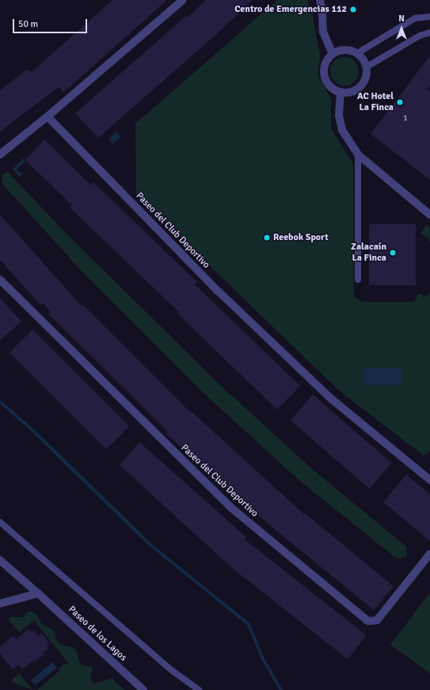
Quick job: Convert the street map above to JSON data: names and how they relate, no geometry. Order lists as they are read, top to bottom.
{
  "streets": {
    "street": ["Paseo del Club Deportivo", "Paseo de los Lagos"]
  },
  "places": [
    "Centro de Emergencias 112",
    "AC Hotel La Finca",
    "Reebok Sport",
    "Zalacaín La Finca"
  ],
  "house_numbers": ["1"],
  "scale_bar": "50 m",
  "north": "top"
}
